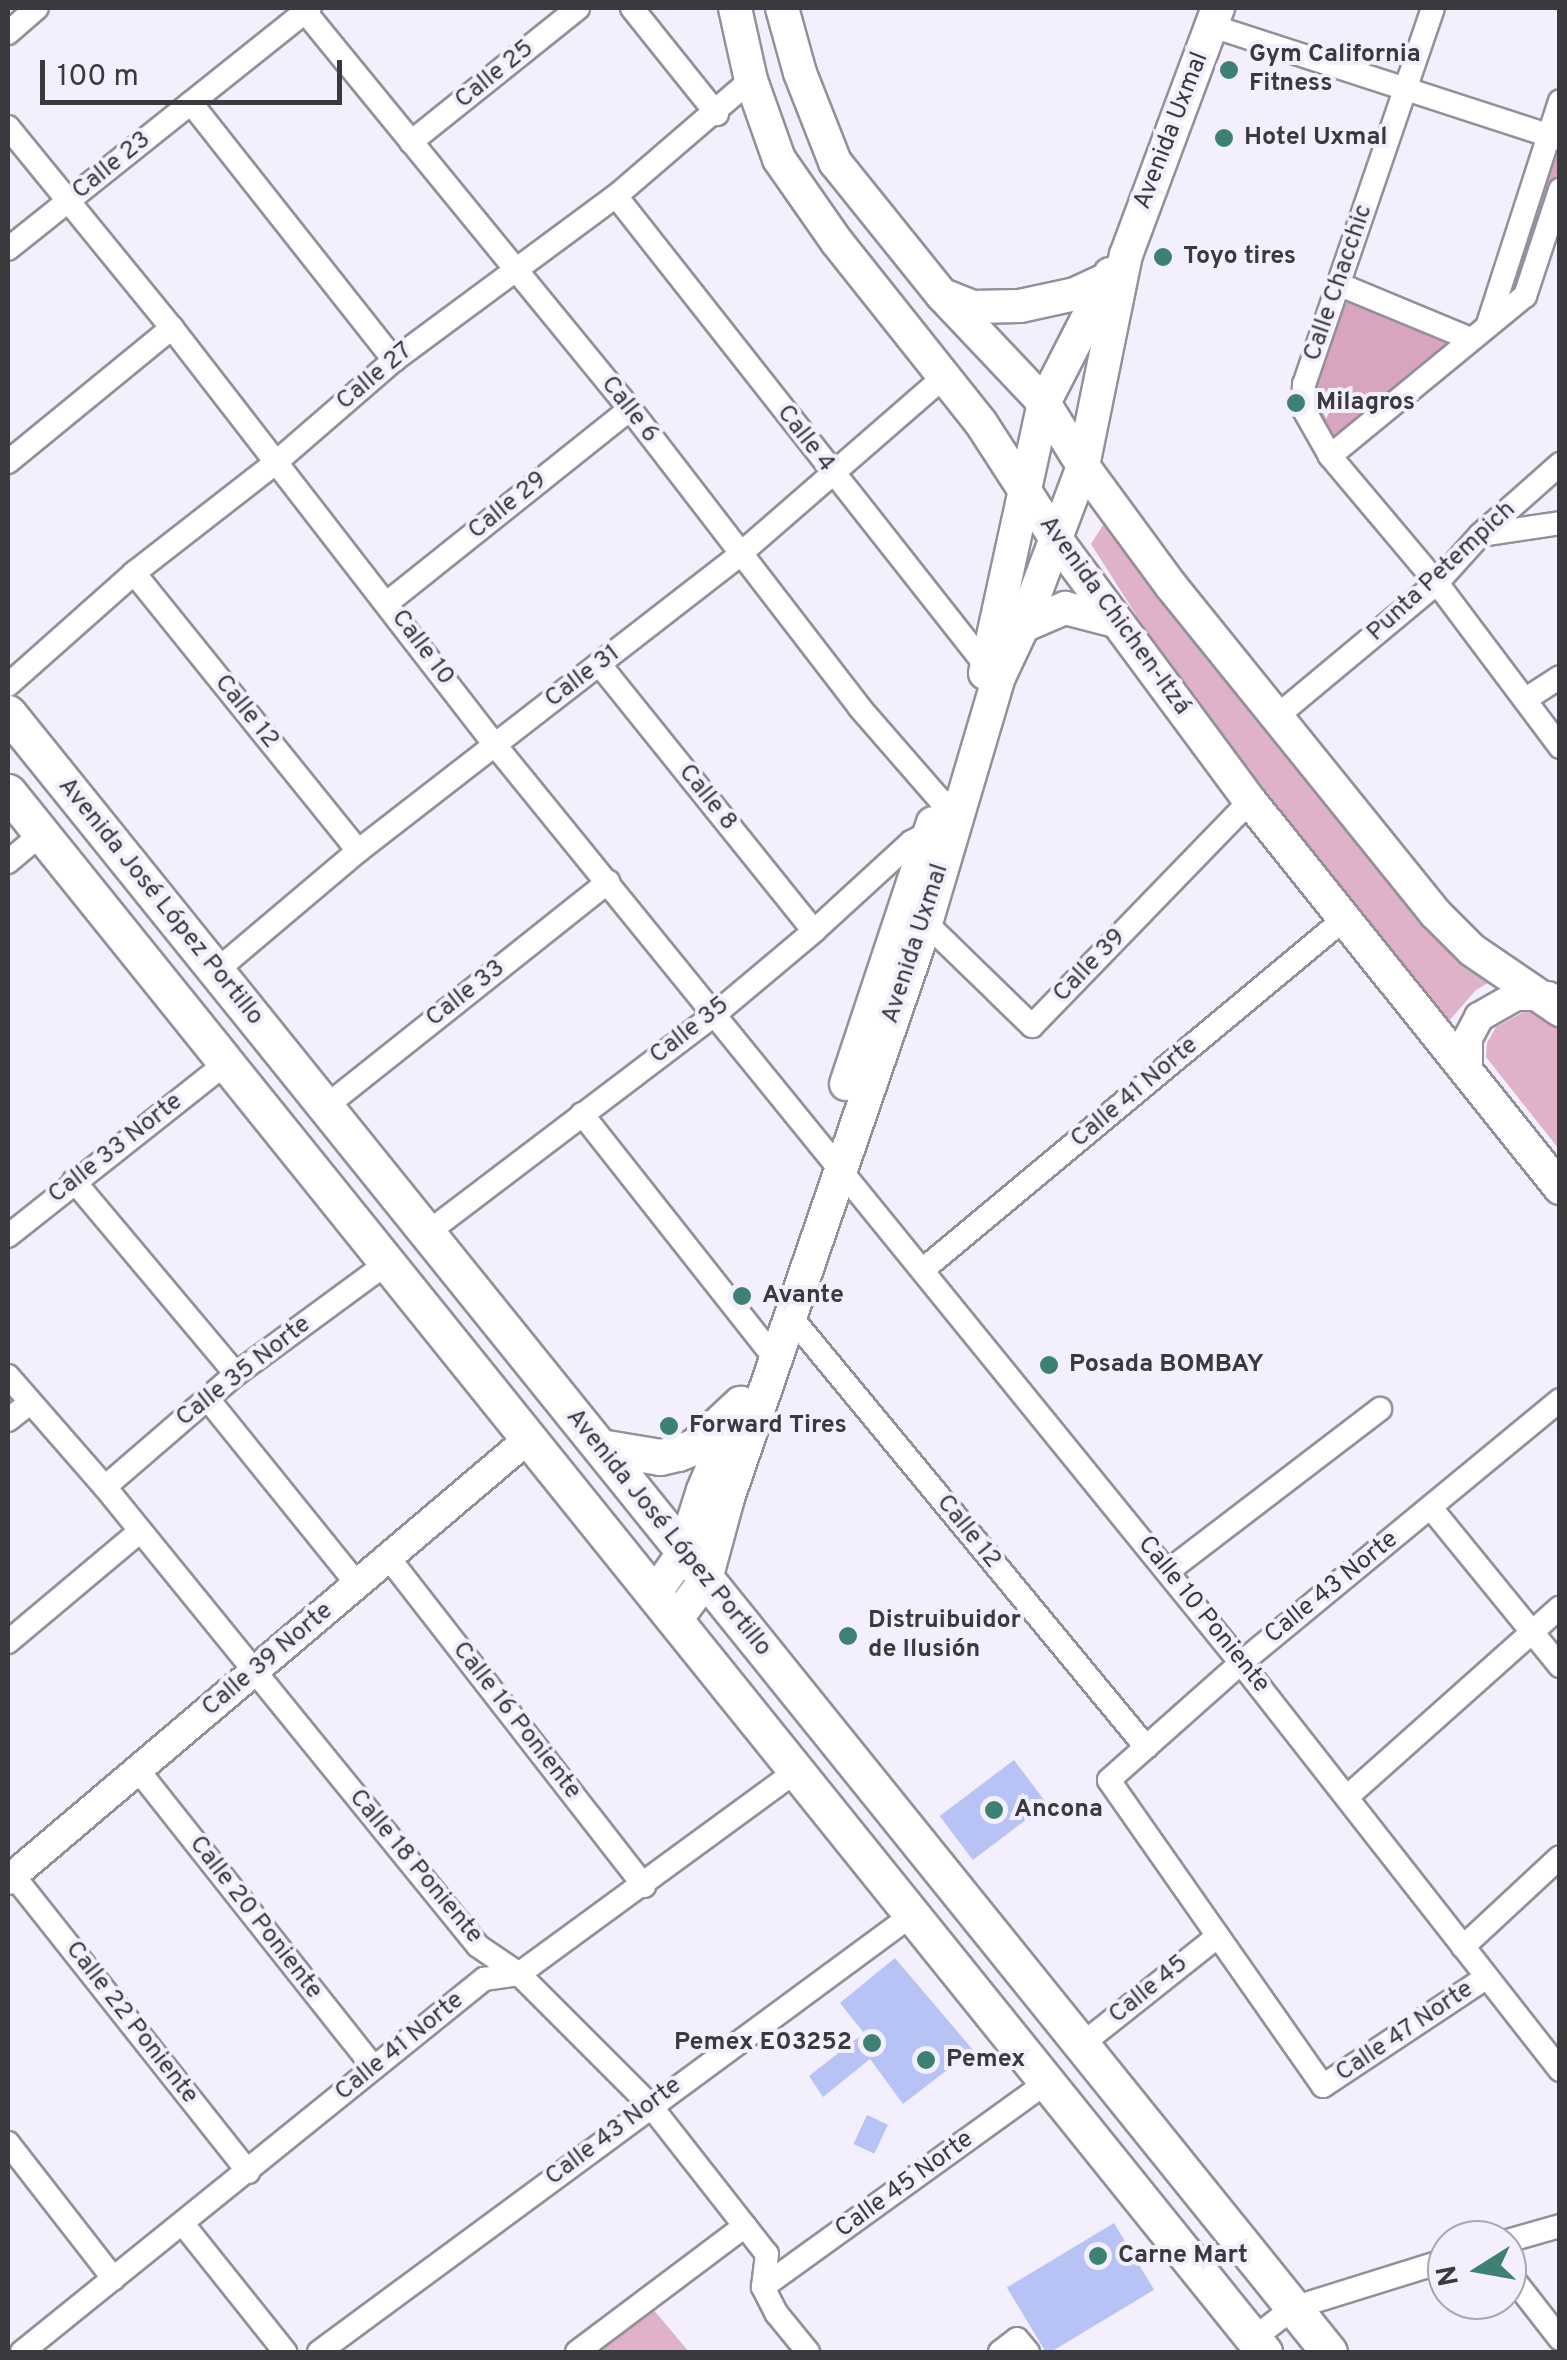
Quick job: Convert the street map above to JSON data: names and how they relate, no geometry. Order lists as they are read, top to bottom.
{
  "streets": {
    "main road": ["Avenida Uxmal", "Avenida Chichen-Itzá", "Avenida José López Portillo"],
    "street": [
      "Calle 25",
      "Calle 23",
      "Calle Chacchic",
      "Calle 27",
      "Calle 6",
      "Calle 4",
      "Calle 29",
      "Punta Petempich",
      "Calle 10",
      "Calle 31",
      "Calle 12",
      "Calle 8",
      "Calle 39",
      "Calle 33",
      "Calle 35",
      "Calle 41 Norte",
      "Calle 33 Norte",
      "Calle 35 Norte",
      "Calle 43 Norte",
      "Calle 10 Poniente",
      "Calle 39 Norte",
      "Calle 16 Poniente",
      "Calle 18 Poniente",
      "Calle 20 Poniente",
      "Calle 45",
      "Calle 22 Poniente",
      "Calle 47 Norte",
      "Calle 45 Norte"
    ]
  },
  "crossings": [
    ["Calle 25", "Calle 6"],
    ["Avenida Uxmal", "Calle 6"],
    ["Avenida Uxmal", "Calle 4"],
    ["Avenida Uxmal", "Avenida Chichen-Itzá"],
    ["Avenida Uxmal", "Calle 10"],
    ["Avenida Uxmal", "Calle 12"],
    ["Avenida Uxmal", "Avenida José López Portillo"],
    ["Avenida Uxmal", "Calle 39"],
    ["Avenida Uxmal", "Calle 35"],
    ["Avenida Uxmal", "Calle 10 Poniente"],
    ["Calle 23", "Calle 6"],
    ["Calle 23", "Calle 10"],
    ["Calle Chacchic", "Punta Petempich"],
    ["Calle 27", "Calle 6"],
    ["Calle 27", "Calle 4"],
    ["Calle 27", "Avenida Chichen-Itzá"],
    ["Calle 27", "Calle 10"],
    ["Calle 27", "Calle 12"],
    ["Calle 6", "Calle 29"],
    ["Calle 6", "Calle 31"],
    ["Calle 4", "Calle 31"],
    ["Calle 29", "Calle 10"],
    ["Avenida Chichen-Itzá", "Calle 31"],
    ["Avenida Chichen-Itzá", "Calle 39"],
    ["Avenida Chichen-Itzá", "Calle 41 Norte"],
    ["Calle 10", "Calle 31"],
    ["Calle 10", "Calle 33"],
    ["Calle 10", "Calle 35"],
    ["Calle 10", "Calle 10 Poniente"],
    ["Calle 31", "Calle 12"],
    ["Calle 31", "Calle 8"],
    ["Calle 31", "Avenida José López Portillo"],
    ["Calle 12", "Calle 43 Norte"],
    ["Calle 8", "Calle 35"],
    ["Avenida José López Portillo", "Calle 33"],
    ["Avenida José López Portillo", "Calle 35"],
    ["Avenida José López Portillo", "Calle 41 Norte"],
    ["Avenida José López Portillo", "Calle 33 Norte"],
    ["Avenida José López Portillo", "Calle 35 Norte"],
    ["Avenida José López Portillo", "Calle 43 Norte"],
    ["Avenida José López Portillo", "Calle 39 Norte"],
    ["Avenida José López Portillo", "Calle 45"],
    ["Avenida José López Portillo", "Calle 45 Norte"],
    ["Calle 41 Norte", "Calle 10 Poniente"],
    ["Calle 41 Norte", "Calle 16 Poniente"],
    ["Calle 41 Norte", "Calle 18 Poniente"],
    ["Calle 41 Norte", "Calle 20 Poniente"],
    ["Calle 41 Norte", "Calle 22 Poniente"],
    ["Calle 35 Norte", "Calle 18 Poniente"],
    ["Calle 43 Norte", "Calle 10 Poniente"],
    ["Calle 43 Norte", "Calle 18 Poniente"],
    ["Calle 43 Norte", "Calle 45"],
    ["Calle 43 Norte", "Calle 47 Norte"],
    ["Calle 10 Poniente", "Calle 47 Norte"],
    ["Calle 39 Norte", "Calle 16 Poniente"],
    ["Calle 39 Norte", "Calle 18 Poniente"],
    ["Calle 39 Norte", "Calle 20 Poniente"],
    ["Calle 39 Norte", "Calle 22 Poniente"],
    ["Calle 18 Poniente", "Calle 45 Norte"],
    ["Calle 45", "Calle 47 Norte"]
  ],
  "places": [
    "Gym California Fitness",
    "Hotel Uxmal",
    "Toyo tires",
    "Milagros",
    "Avante",
    "Posada BOMBAY",
    "Forward Tires",
    "Distruibuidor de Ilusión",
    "Ancona",
    "Pemex E03252",
    "Pemex",
    "Carne Mart"
  ],
  "scale_bar": "100 m",
  "north": "left"
}
